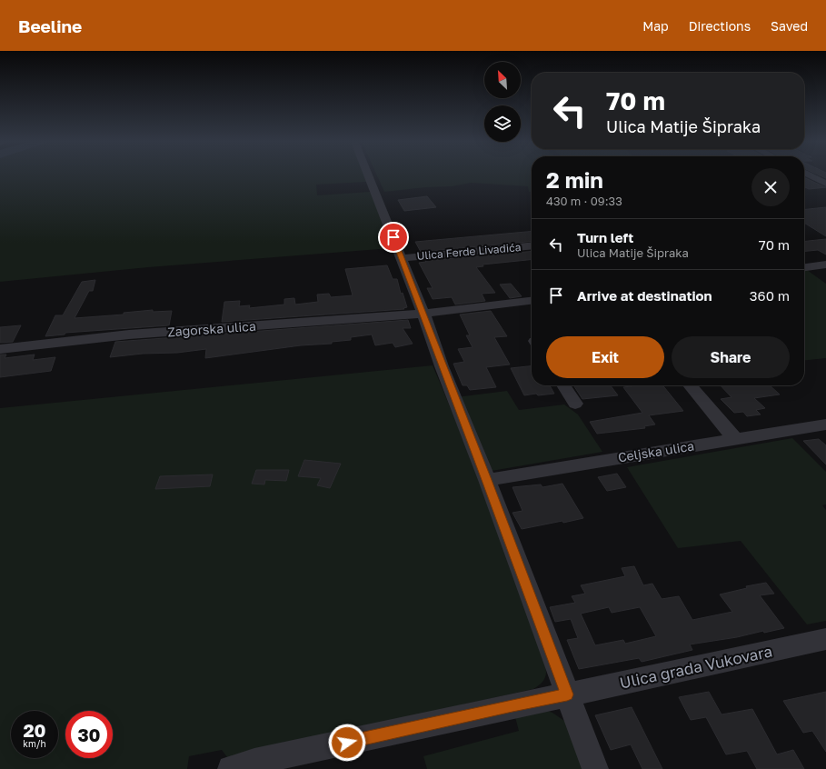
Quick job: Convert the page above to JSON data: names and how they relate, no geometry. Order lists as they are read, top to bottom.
{
  "streets": {
    "street": [
      "Ulica Ferde Livadića",
      "Zagorska ulica",
      "Celjska ulica",
      "Ulica grada Vukovara"
    ]
  },
  "north": "top left",
  "page": {
    "header": "Beeline",
    "nav": ["Map", "Directions", "Saved"],
    "turn": ["70 m", "Ulica Matije Šipraka"],
    "heading": ["2 min", "430 m · 09:33"],
    "list": [
      {
        "name": "Turn left",
        "note": "Ulica Matije Šipraka",
        "value": "70 m"
      },
      {
        "name": "Arrive at destination",
        "value": "360 m"
      }
    ],
    "buttons": ["Exit", "Share"],
    "speed": "20 km/h",
    "limit": "30"
  }
}
